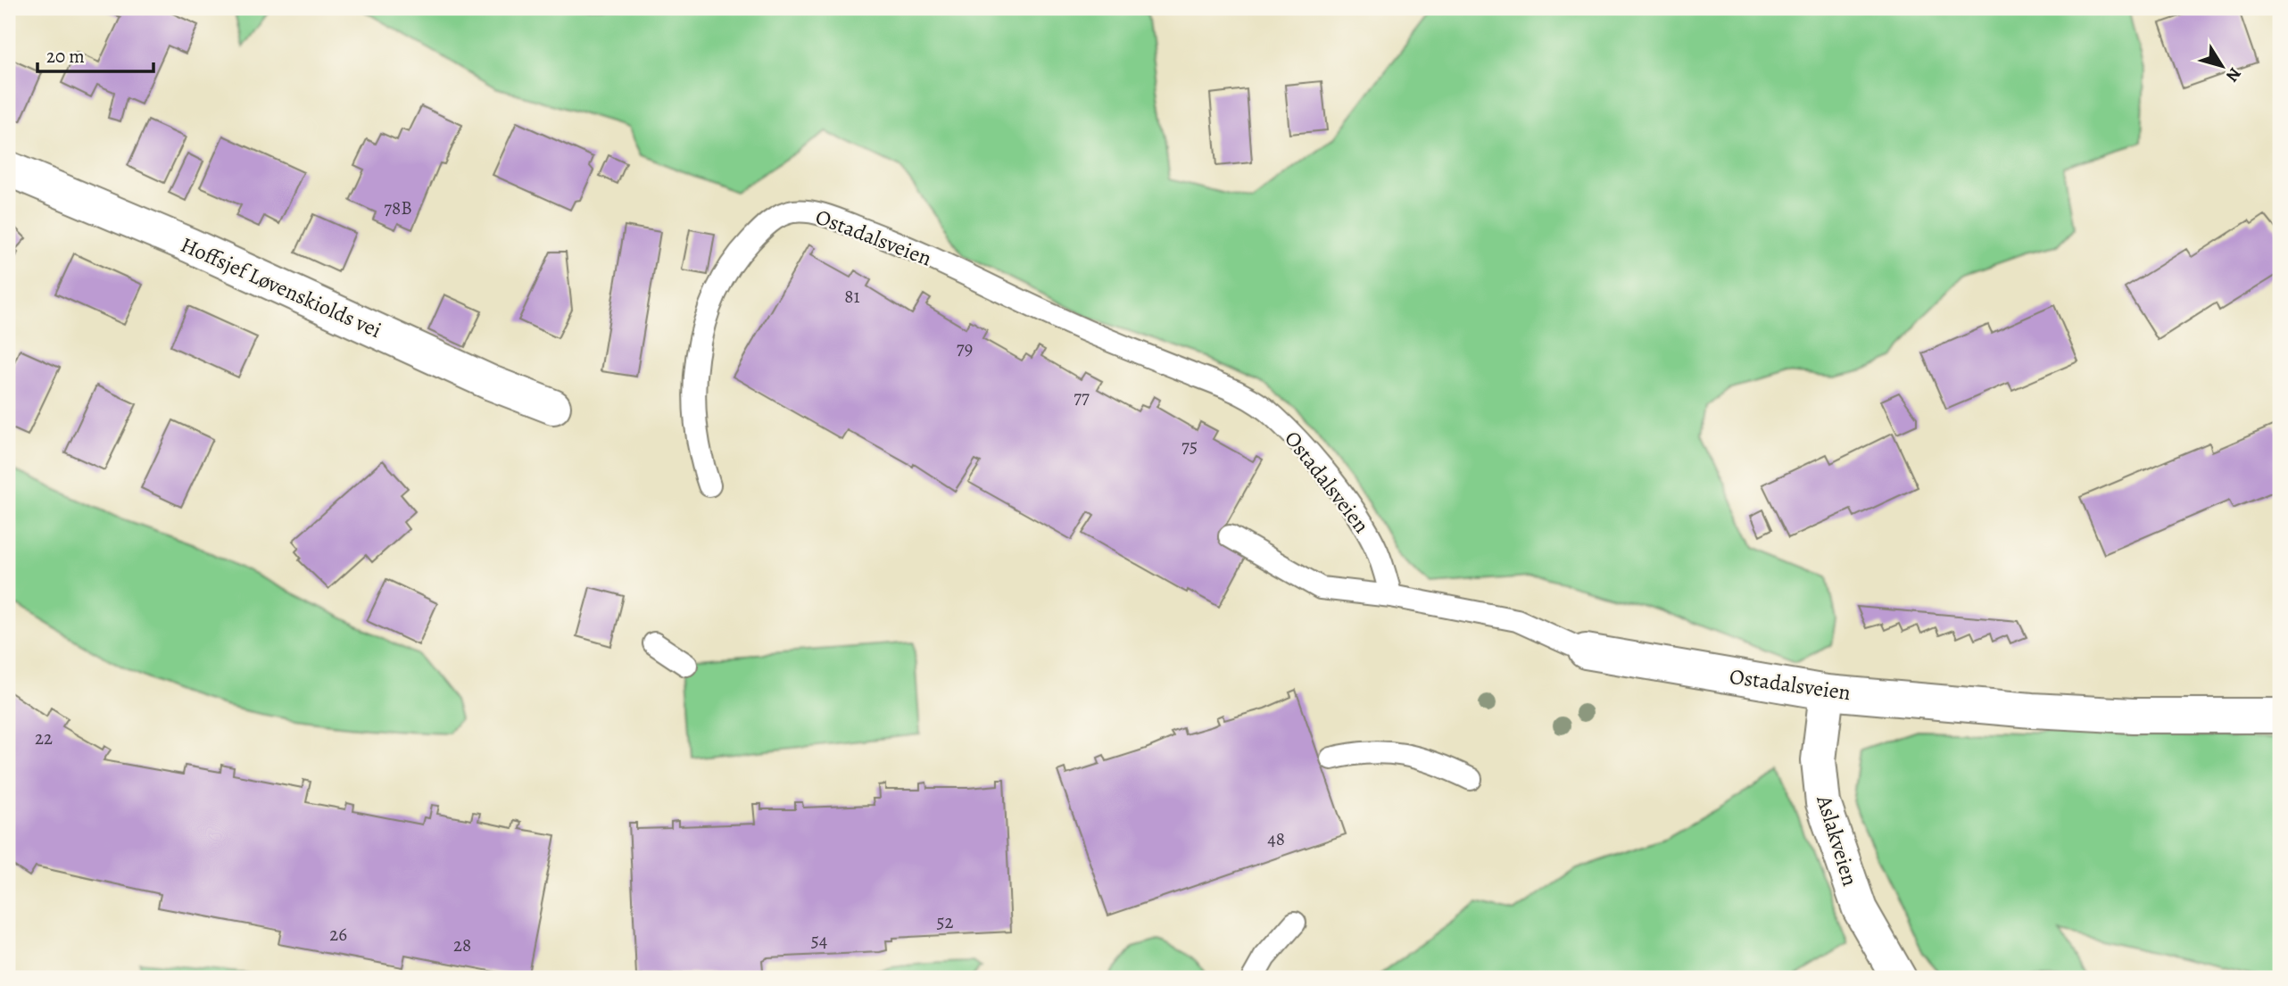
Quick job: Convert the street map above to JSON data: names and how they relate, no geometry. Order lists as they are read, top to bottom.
{
  "streets": {
    "street": ["Ostadalsveien", "Hoffsjef Løvenskiolds vei", "Aslakveien"]
  },
  "crossings": [
    ["Ostadalsveien", "Aslakveien"]
  ],
  "house_numbers": [
    "78B",
    "81",
    "79",
    "77",
    "75",
    "22",
    "48",
    "52",
    "26",
    "54",
    "28"
  ],
  "scale_bar": "20 m",
  "north": "bottom right"
}
